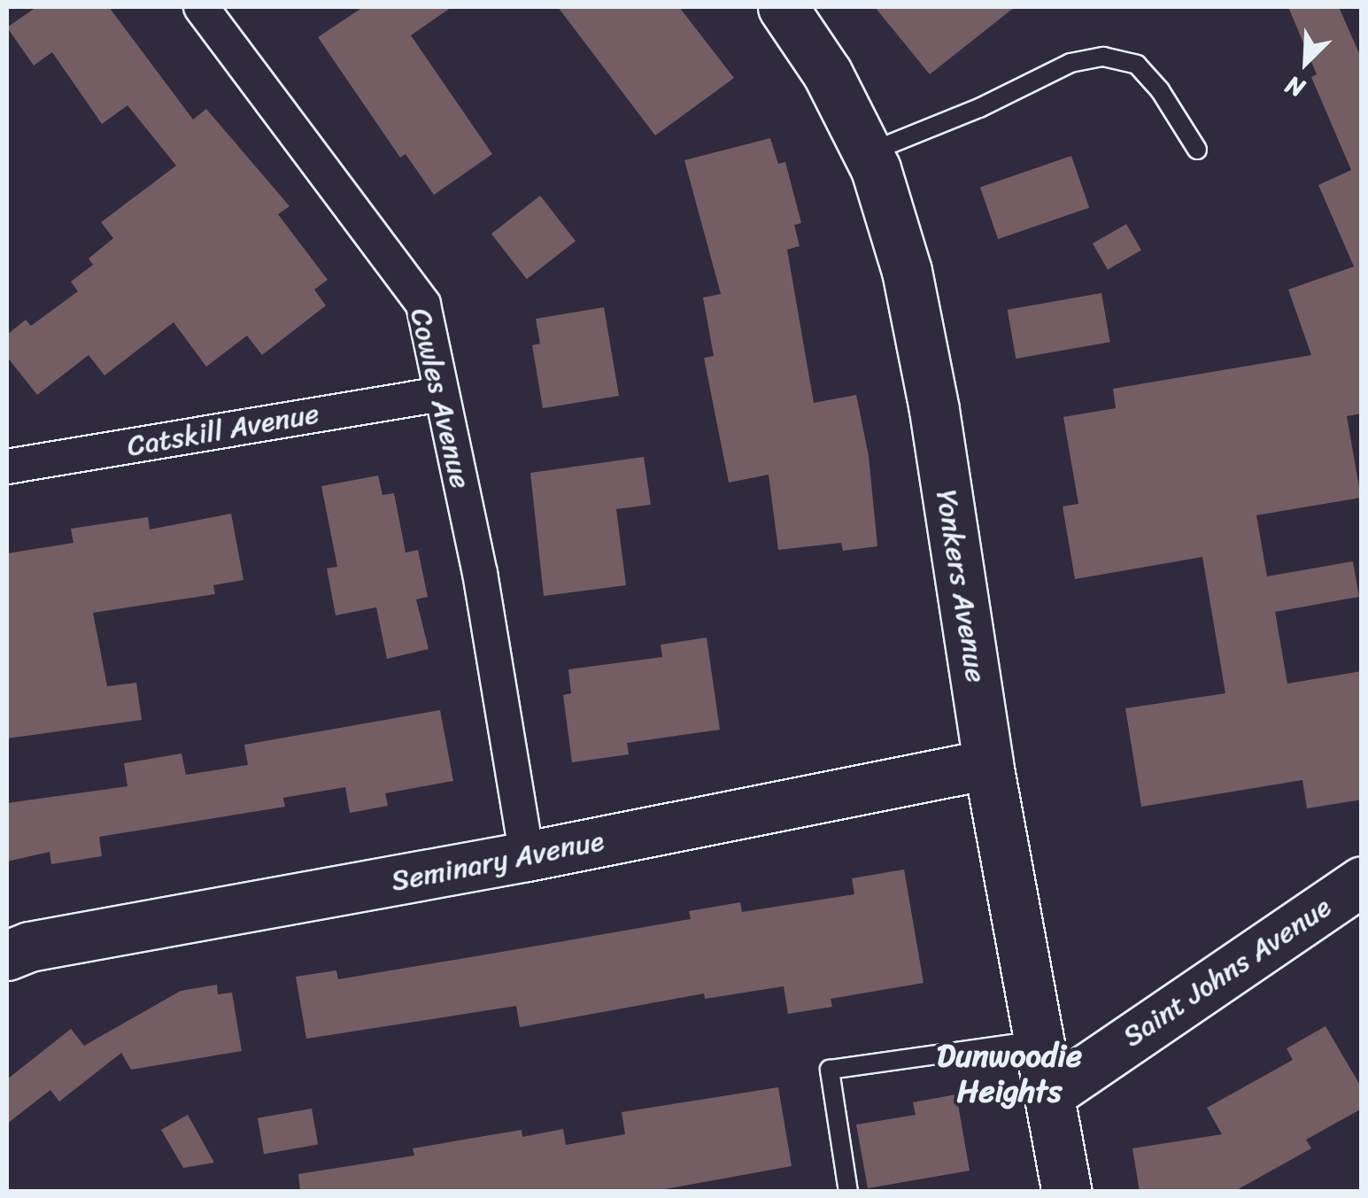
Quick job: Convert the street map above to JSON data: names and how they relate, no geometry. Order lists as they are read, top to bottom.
{
  "streets": {
    "street": [
      "Cowles Avenue",
      "Catskill Avenue",
      "Yonkers Avenue",
      "Seminary Avenue",
      "Saint Johns Avenue"
    ]
  },
  "crossings": [
    ["Cowles Avenue", "Catskill Avenue"],
    ["Cowles Avenue", "Seminary Avenue"],
    ["Yonkers Avenue", "Seminary Avenue"],
    ["Yonkers Avenue", "Saint Johns Avenue"]
  ],
  "districts": ["Dunwoodie Heights"],
  "north": "bottom left"
}
